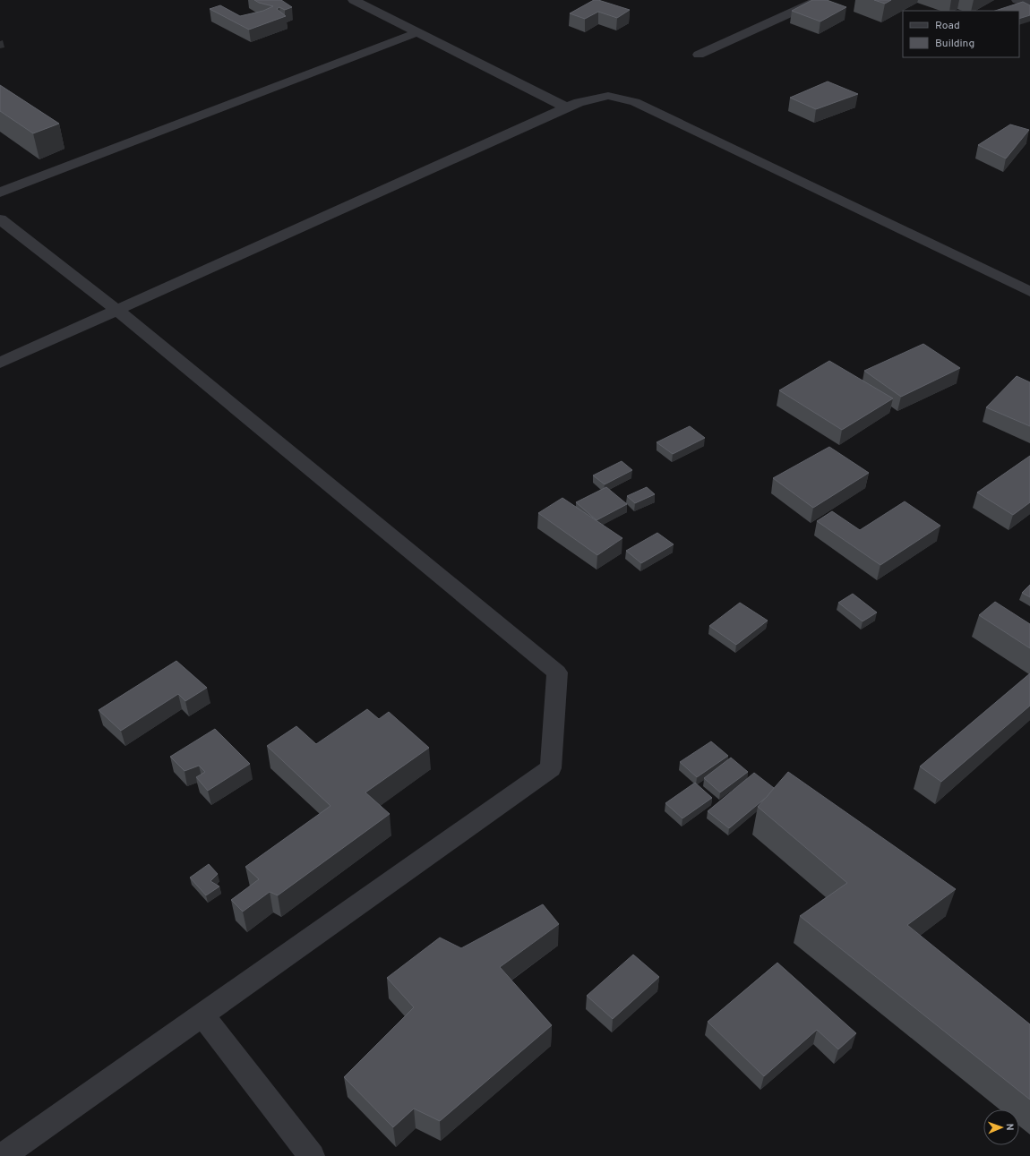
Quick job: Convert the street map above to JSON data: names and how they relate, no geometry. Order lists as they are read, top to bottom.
{
  "legend": ["Road", "Building"],
  "north": "right"
}
